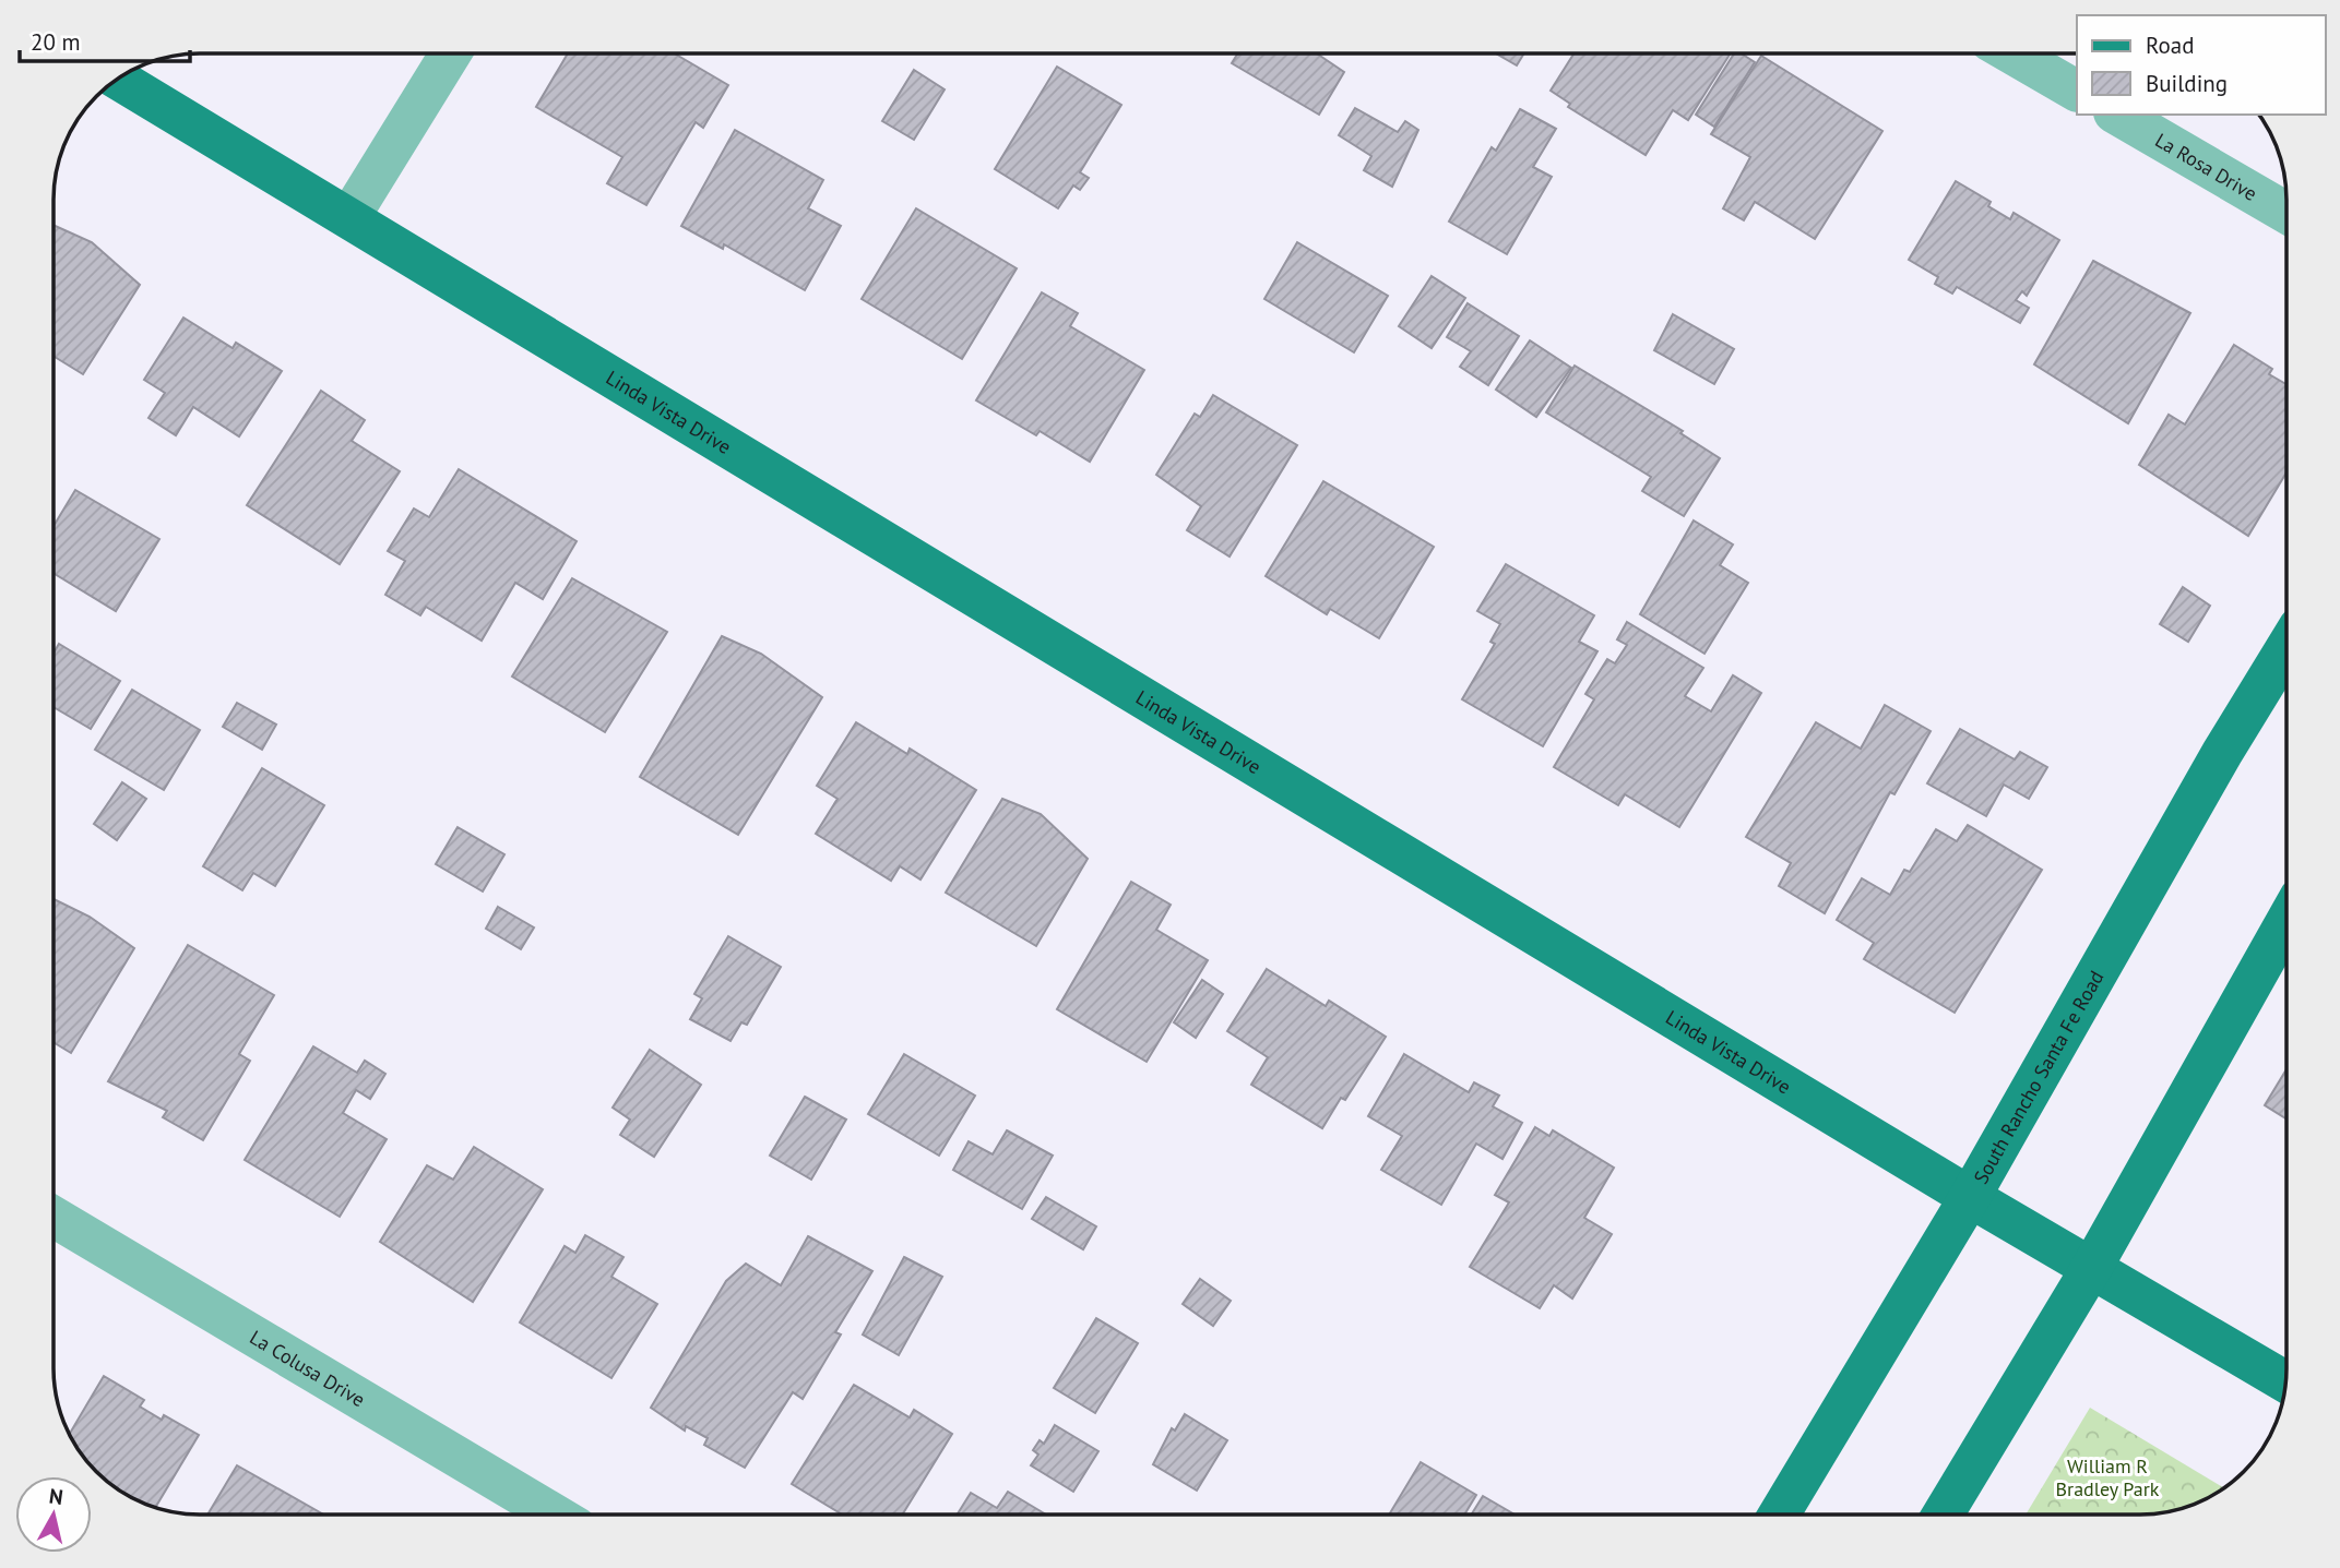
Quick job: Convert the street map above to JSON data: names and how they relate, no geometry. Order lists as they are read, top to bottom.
{
  "streets": {
    "main road": ["Linda Vista Drive", "South Rancho Santa Fe Road"],
    "street": ["La Rosa Drive", "La Colusa Drive"]
  },
  "crossings": [
    ["Linda Vista Drive", "South Rancho Santa Fe Road"]
  ],
  "parks": ["William R Bradley Park"],
  "legend": ["Road", "Building"],
  "scale_bar": "20 m",
  "north": "top"
}
